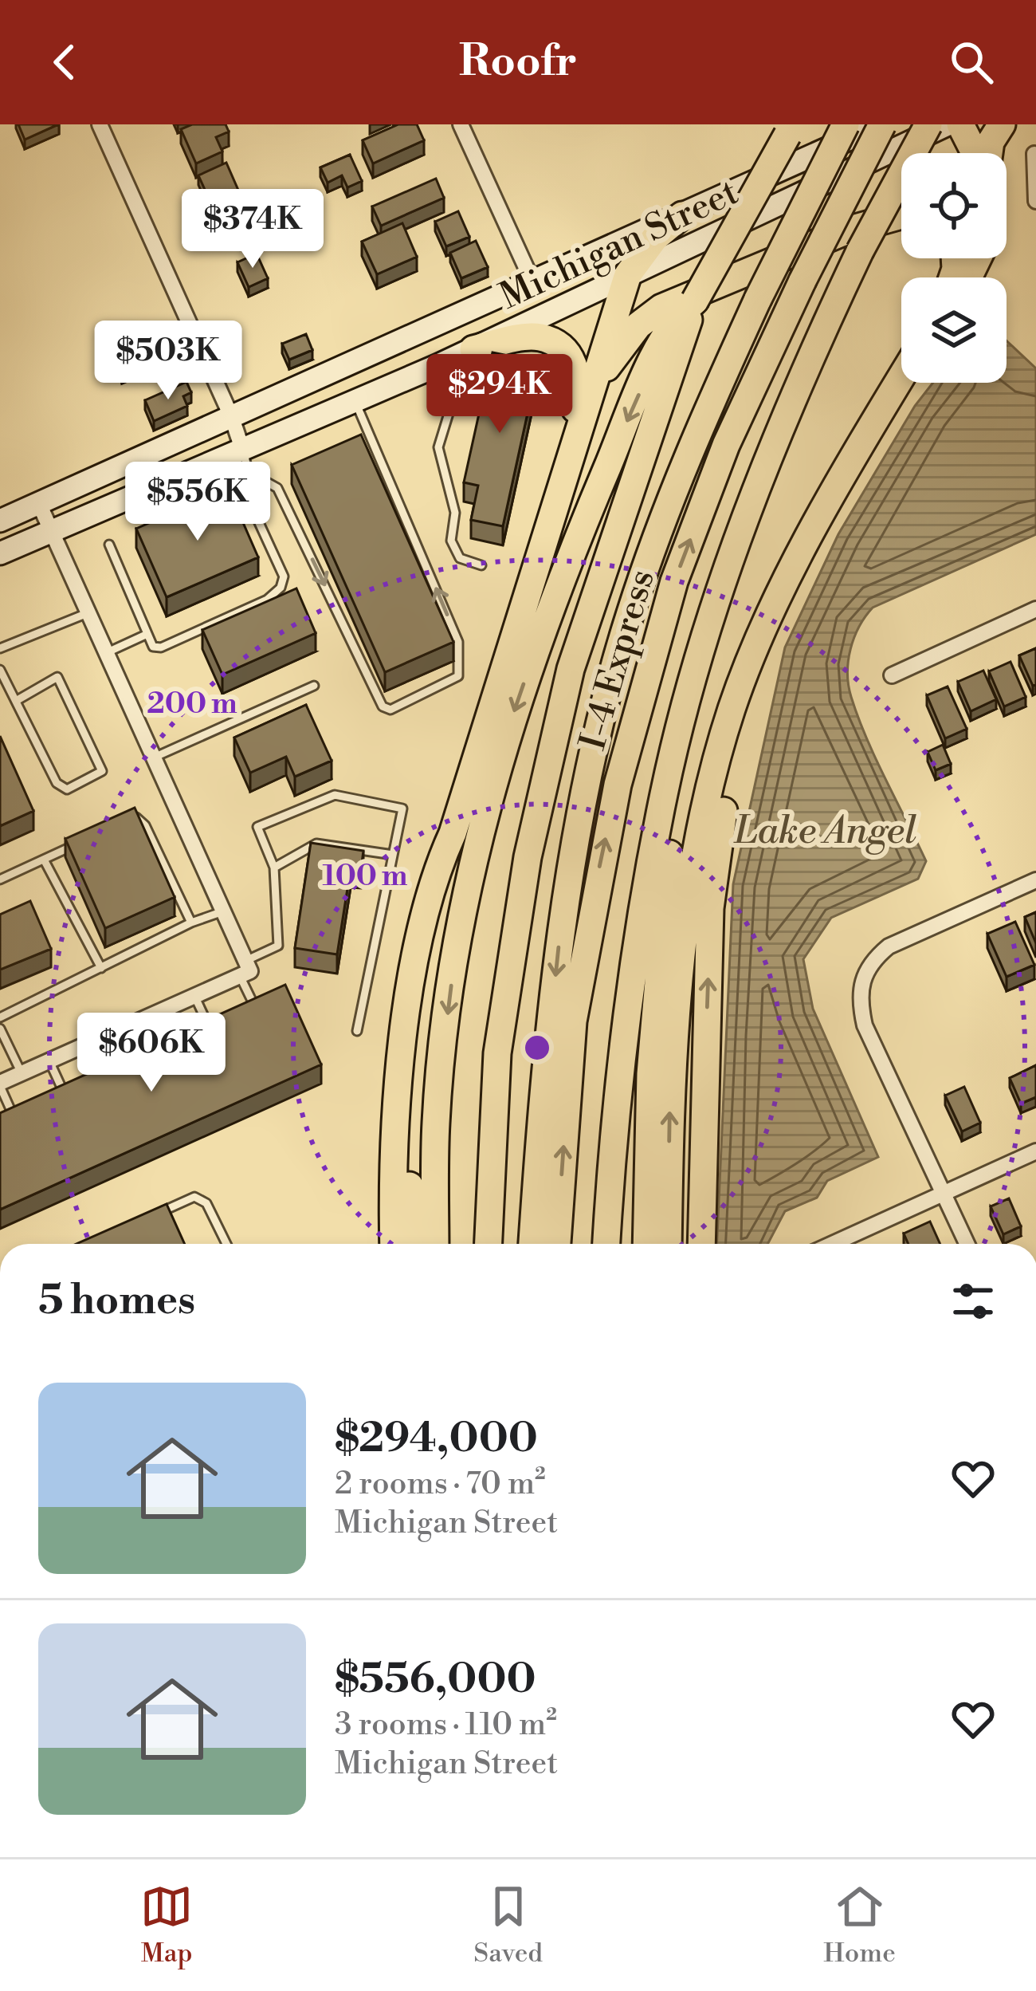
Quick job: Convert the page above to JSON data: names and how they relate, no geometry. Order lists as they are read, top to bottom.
{
  "streets": {
    "highway": ["I-4 Express"],
    "main road": ["Michigan Street"]
  },
  "crossings": [
    ["Michigan Street", "I-4 Express"]
  ],
  "water": ["Lake Angel"],
  "page": {
    "header": "Roofr",
    "price": [
      "$374K",
      "$503K",
      "$294K",
      "$556K",
      "$606K"
    ],
    "heading": "5 homes",
    "list": [
      {
        "name": "$294,000",
        "note": "2 rooms · 70 m² · Michigan Street"
      },
      {
        "name": "$556,000",
        "note": "3 rooms · 110 m² · Michigan Street"
      }
    ],
    "tabs": ["Map", "Saved", "Home"]
  },
  "rings": ["200 m", "100 m"]
}
